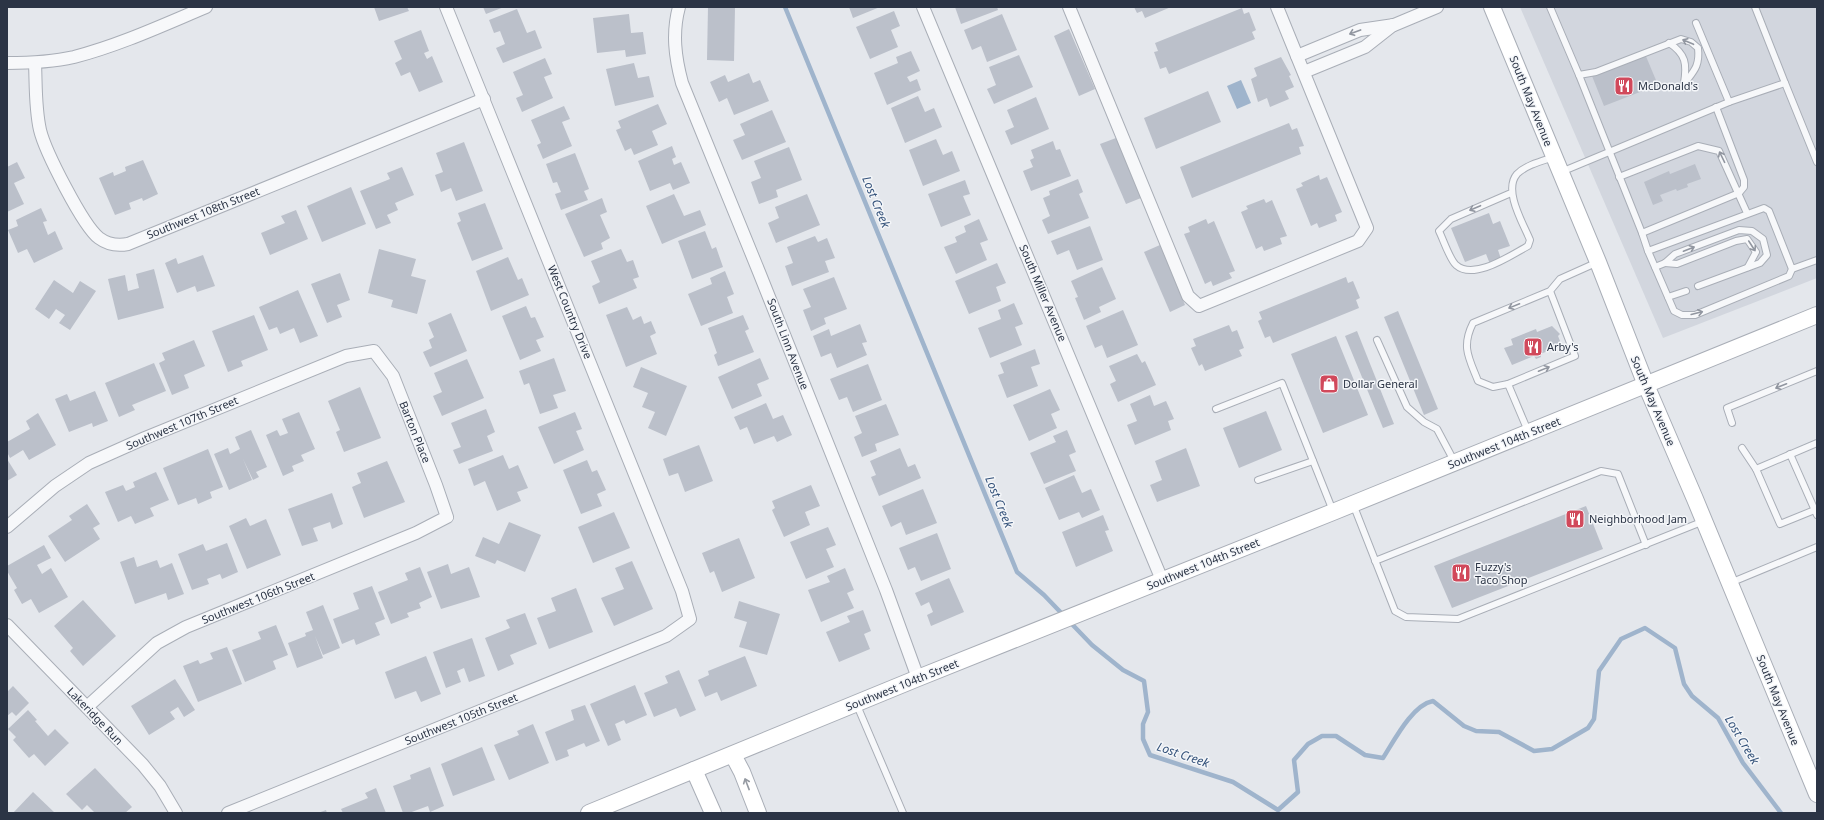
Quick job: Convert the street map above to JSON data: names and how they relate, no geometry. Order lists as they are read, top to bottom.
{
  "streets": {
    "main road": ["South May Avenue", "Southwest 104th Street"],
    "street": [
      "Southwest 108th Street",
      "South Miller Avenue",
      "West Country Drive",
      "South Linn Avenue",
      "Southwest 107th Street",
      "Barton Place",
      "Southwest 106th Street",
      "Lakeridge Run",
      "Southwest 105th Street"
    ]
  },
  "crossings": [
    ["South May Avenue", "Southwest 104th Street"],
    ["Southwest 108th Street", "West Country Drive"],
    ["South Miller Avenue", "Southwest 104th Street"],
    ["West Country Drive", "Southwest 105th Street"],
    ["South Linn Avenue", "Southwest 104th Street"],
    ["Southwest 107th Street", "Barton Place"],
    ["Barton Place", "Southwest 106th Street"],
    ["Southwest 106th Street", "Lakeridge Run"]
  ],
  "water": ["Lost Creek"],
  "places": {
    "restaurant": [
      "McDonald's",
      "Arby's",
      "Neighborhood Jam",
      "Fuzzy's Taco Shop"
    ],
    "shop": ["Dollar General"]
  }
}
